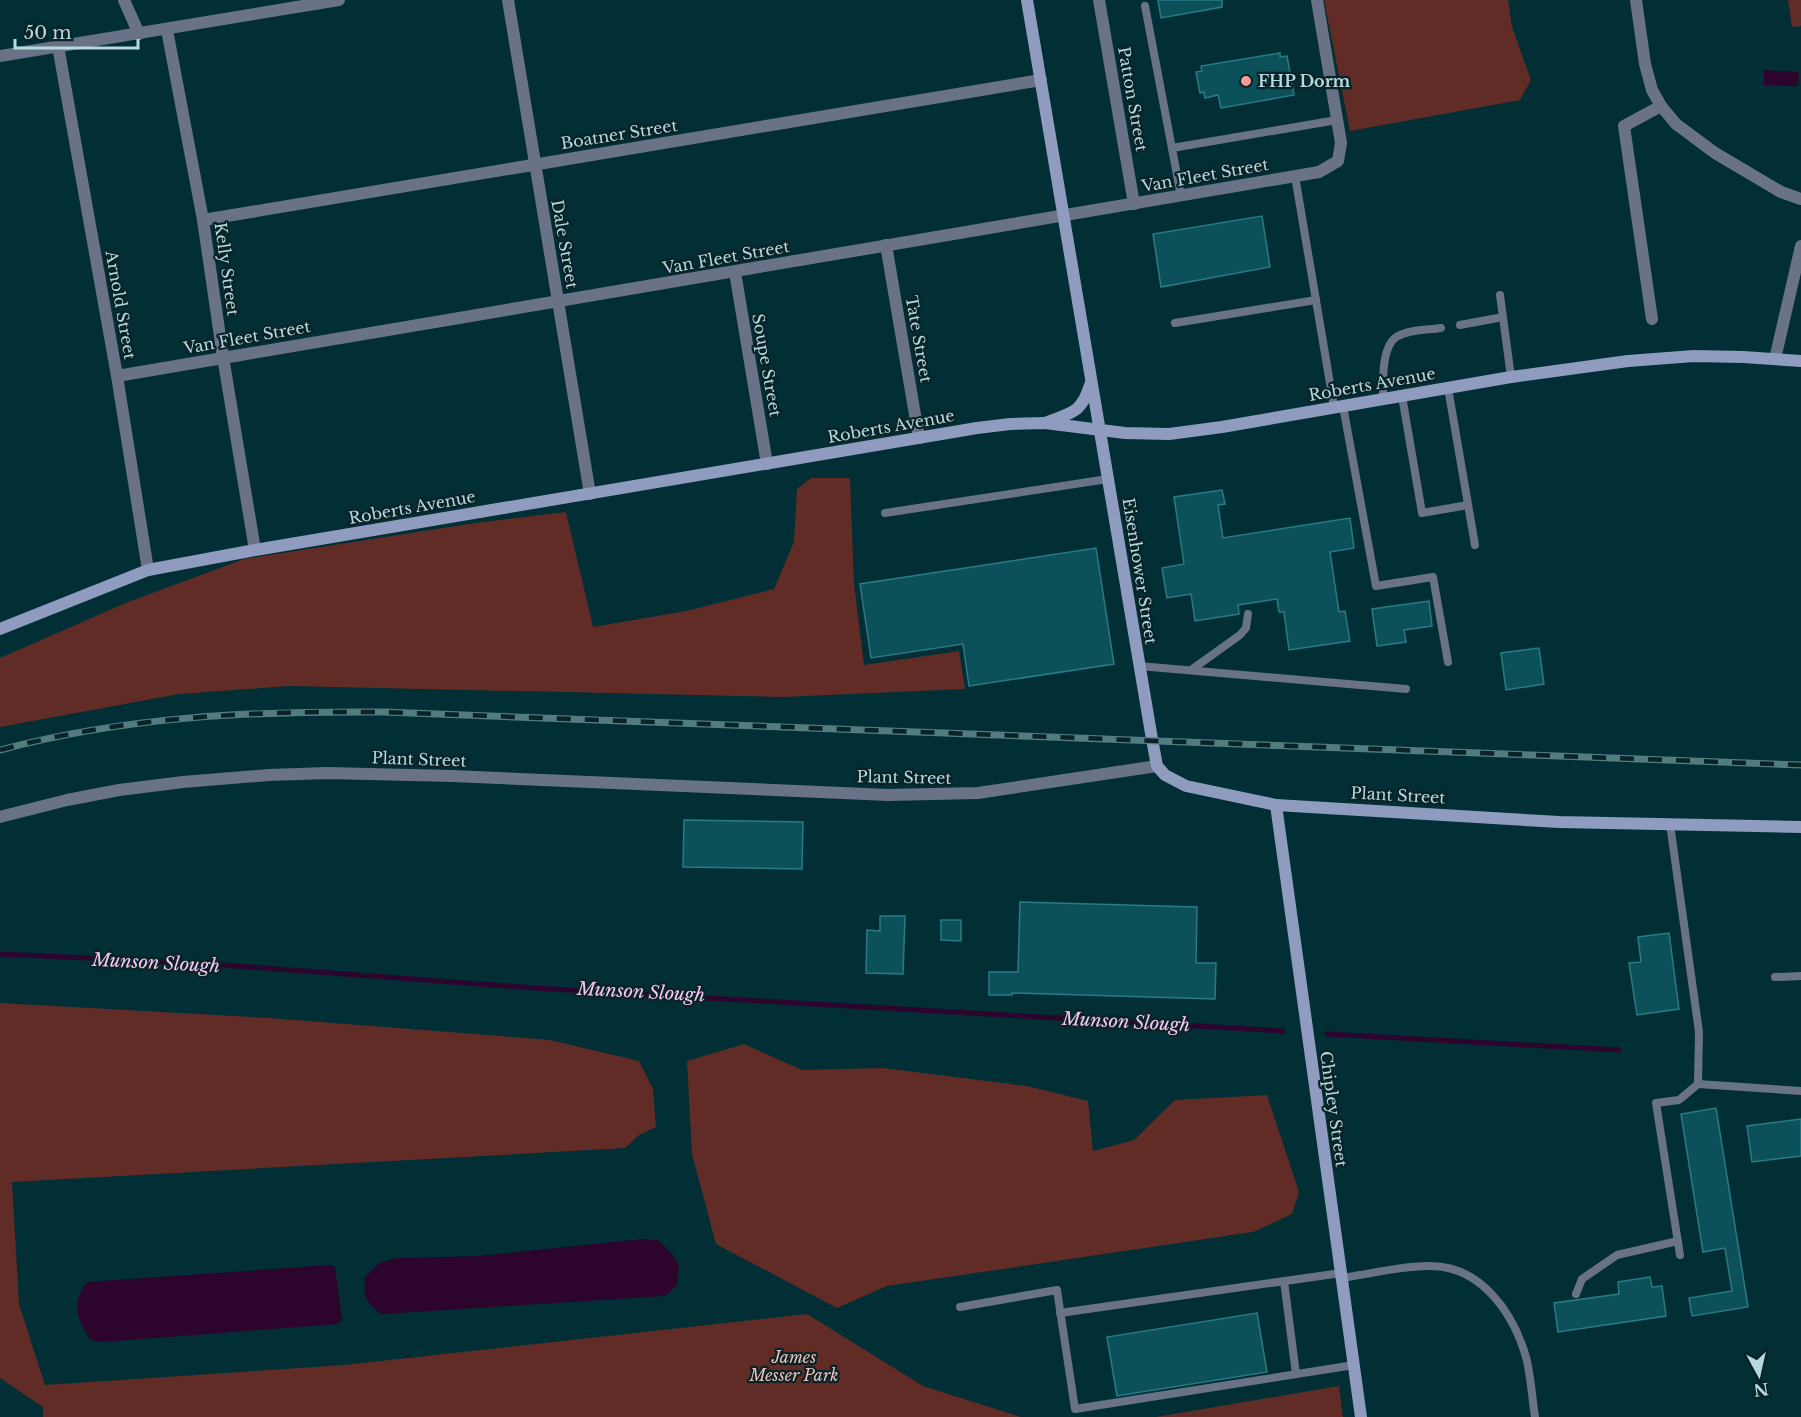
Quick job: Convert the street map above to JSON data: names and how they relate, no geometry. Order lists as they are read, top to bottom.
{
  "streets": {
    "street": [
      "Patton Street",
      "Boatner Street",
      "Van Fleet Street",
      "Dale Street",
      "Kelly Street",
      "Arnold Street",
      "Tate Street",
      "Soupe Street",
      "Roberts Avenue",
      "Eisenhower Street",
      "Plant Street",
      "Chipley Street"
    ]
  },
  "crossings": [
    ["Patton Street", "Van Fleet Street"],
    ["Boatner Street", "Dale Street"],
    ["Boatner Street", "Kelly Street"],
    ["Boatner Street", "Eisenhower Street"],
    ["Van Fleet Street", "Dale Street"],
    ["Van Fleet Street", "Kelly Street"],
    ["Van Fleet Street", "Arnold Street"],
    ["Van Fleet Street", "Tate Street"],
    ["Van Fleet Street", "Soupe Street"],
    ["Van Fleet Street", "Eisenhower Street"],
    ["Dale Street", "Roberts Avenue"],
    ["Kelly Street", "Roberts Avenue"],
    ["Arnold Street", "Roberts Avenue"],
    ["Tate Street", "Roberts Avenue"],
    ["Soupe Street", "Roberts Avenue"],
    ["Roberts Avenue", "Eisenhower Street"],
    ["Eisenhower Street", "Plant Street"],
    ["Plant Street", "Chipley Street"]
  ],
  "water": ["Munson Slough"],
  "parks": ["James Messer Park"],
  "places": ["FHP Dorm"],
  "scale_bar": "50 m",
  "north": "bottom"
}
